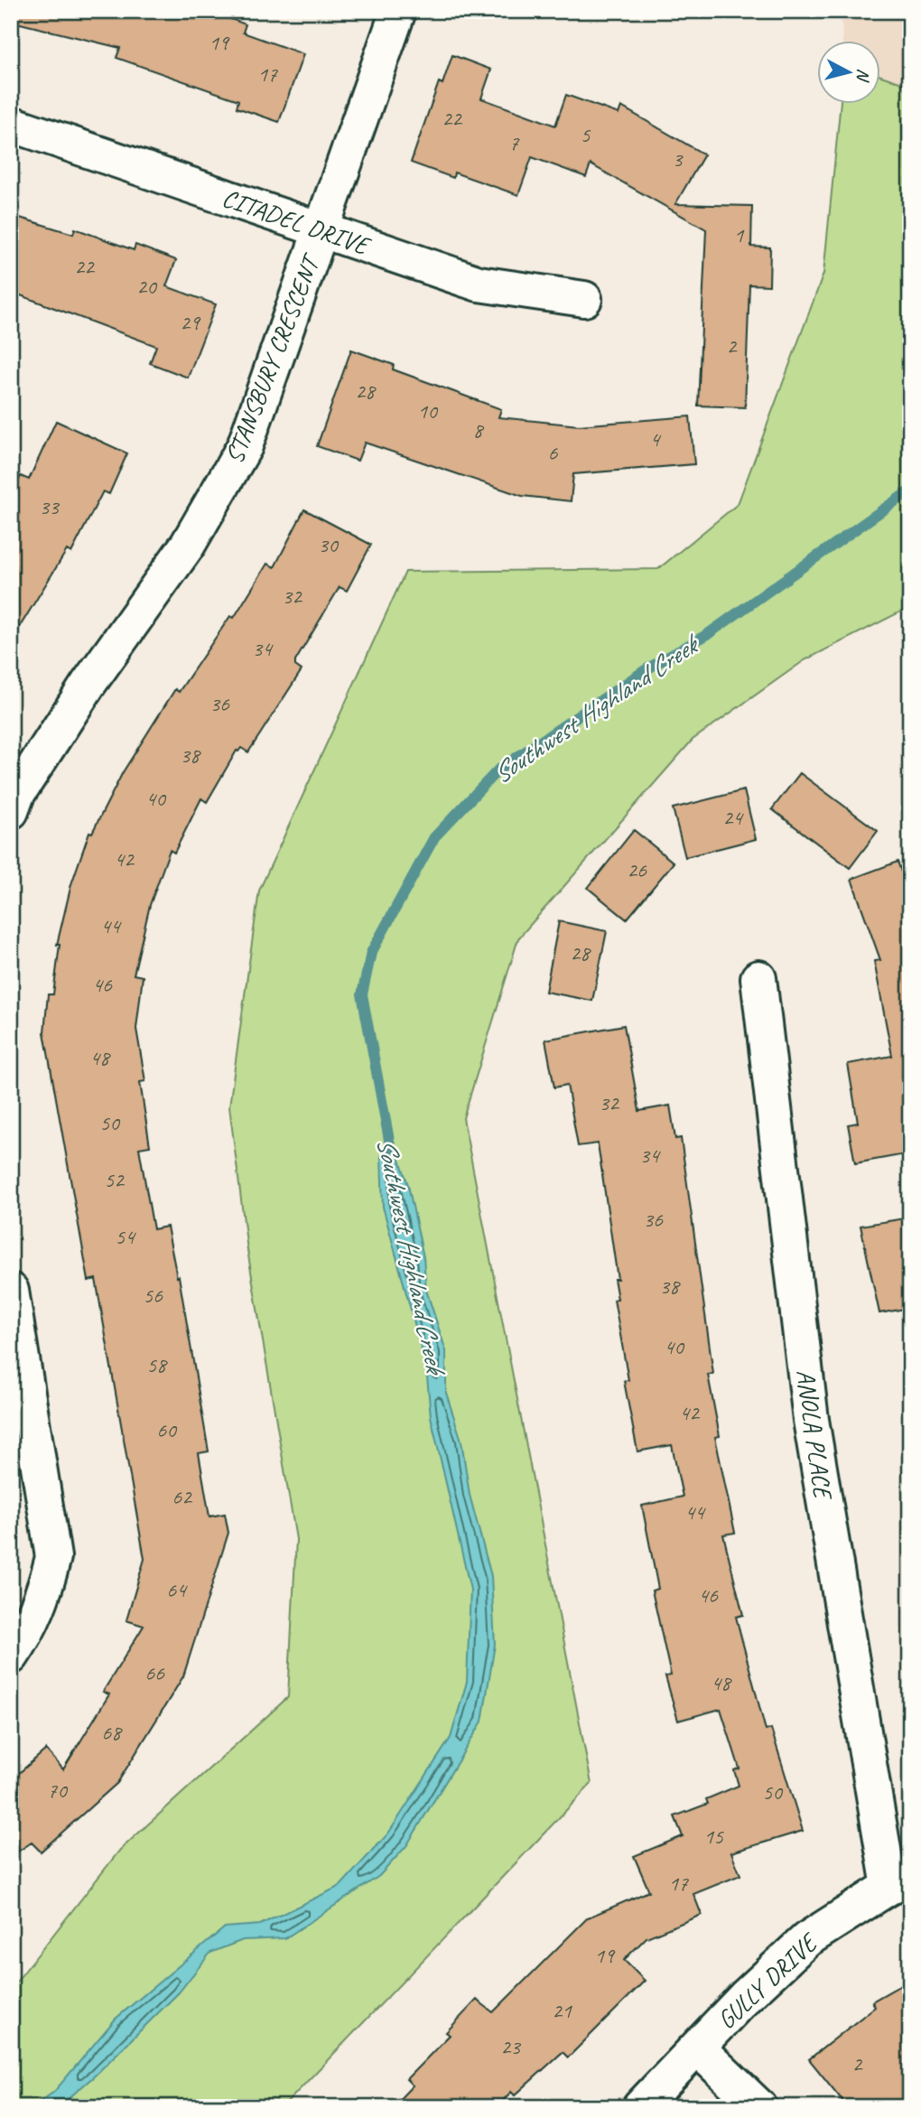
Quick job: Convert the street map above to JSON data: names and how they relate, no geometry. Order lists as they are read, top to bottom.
{
  "streets": {
    "street": [
      "CITADEL DRIVE",
      "STANSBURY CRESCENT",
      "ANOLA PLACE",
      "GULLY DRIVE"
    ]
  },
  "crossings": [
    ["CITADEL DRIVE", "STANSBURY CRESCENT"],
    ["ANOLA PLACE", "GULLY DRIVE"]
  ],
  "water": ["Southwest Highland Creek"],
  "house_numbers": [
    "19",
    "17",
    "22",
    "5",
    "7",
    "3",
    "1",
    "22",
    "20",
    "29",
    "2",
    "28",
    "10",
    "8",
    "4",
    "6",
    "33",
    "30",
    "32",
    "34",
    "36",
    "38",
    "40",
    "24",
    "42",
    "26",
    "44",
    "28",
    "46",
    "48",
    "32",
    "50",
    "34",
    "52",
    "36",
    "54",
    "38",
    "56",
    "40",
    "58",
    "42",
    "60",
    "62",
    "44",
    "64",
    "46",
    "66",
    "48",
    "68",
    "70",
    "50",
    "15",
    "17",
    "19",
    "21",
    "23",
    "2"
  ],
  "north": "right"
}
